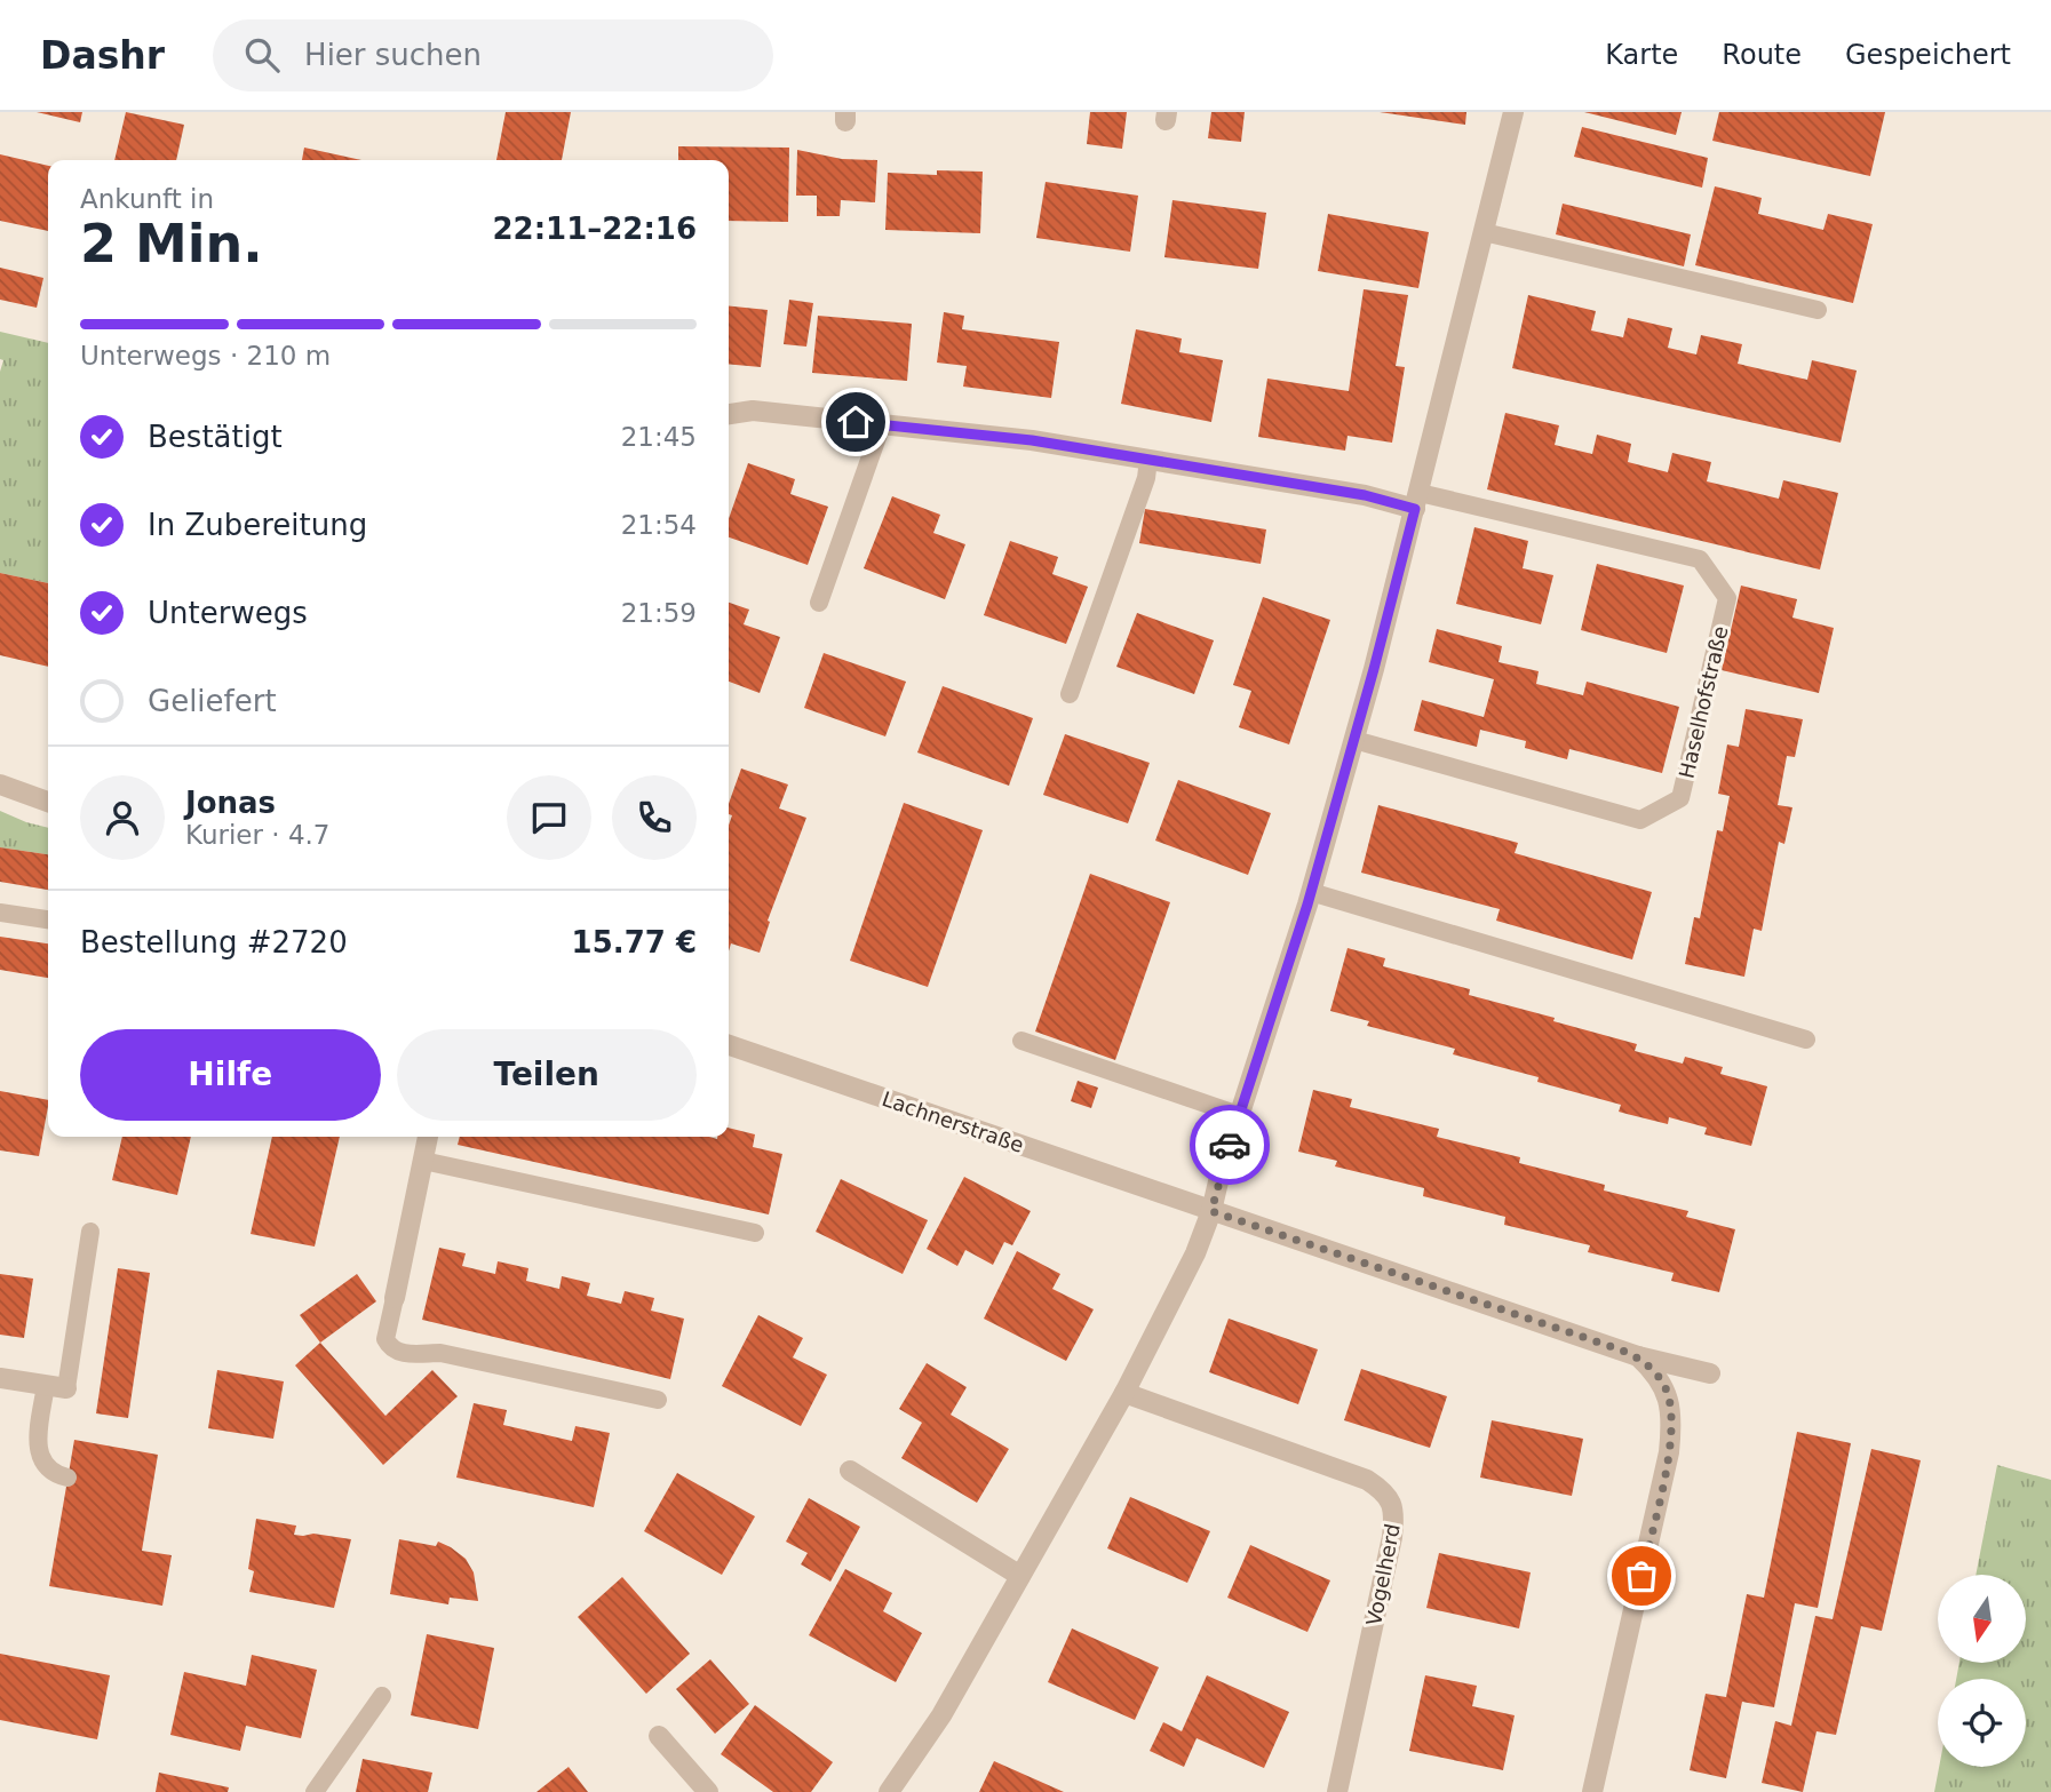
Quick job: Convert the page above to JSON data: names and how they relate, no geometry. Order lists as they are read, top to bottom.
{
  "streets": {
    "street": ["Haselhofstraße", "Lachnerstraße", "Vogelherd"]
  },
  "north": "bottom",
  "page": {
    "header": "Dashr",
    "search": "Hier suchen",
    "nav": ["Karte", "Route", "Gespeichert"],
    "heading": ["2 Min.", "Ankunft in", "22:11–22:16"],
    "panel": [
      "Jonas",
      "Kurier · 4.7",
      "Bestellung #2720",
      "15.77 €"
    ],
    "bar": "Unterwegs · 210 m",
    "list": [
      ["Bestätigt", "21:45"],
      ["In Zubereitung", "21:54"],
      ["Unterwegs", "21:59"],
      "Geliefert"
    ],
    "buttons": ["Hilfe", "Teilen"]
  }
}
